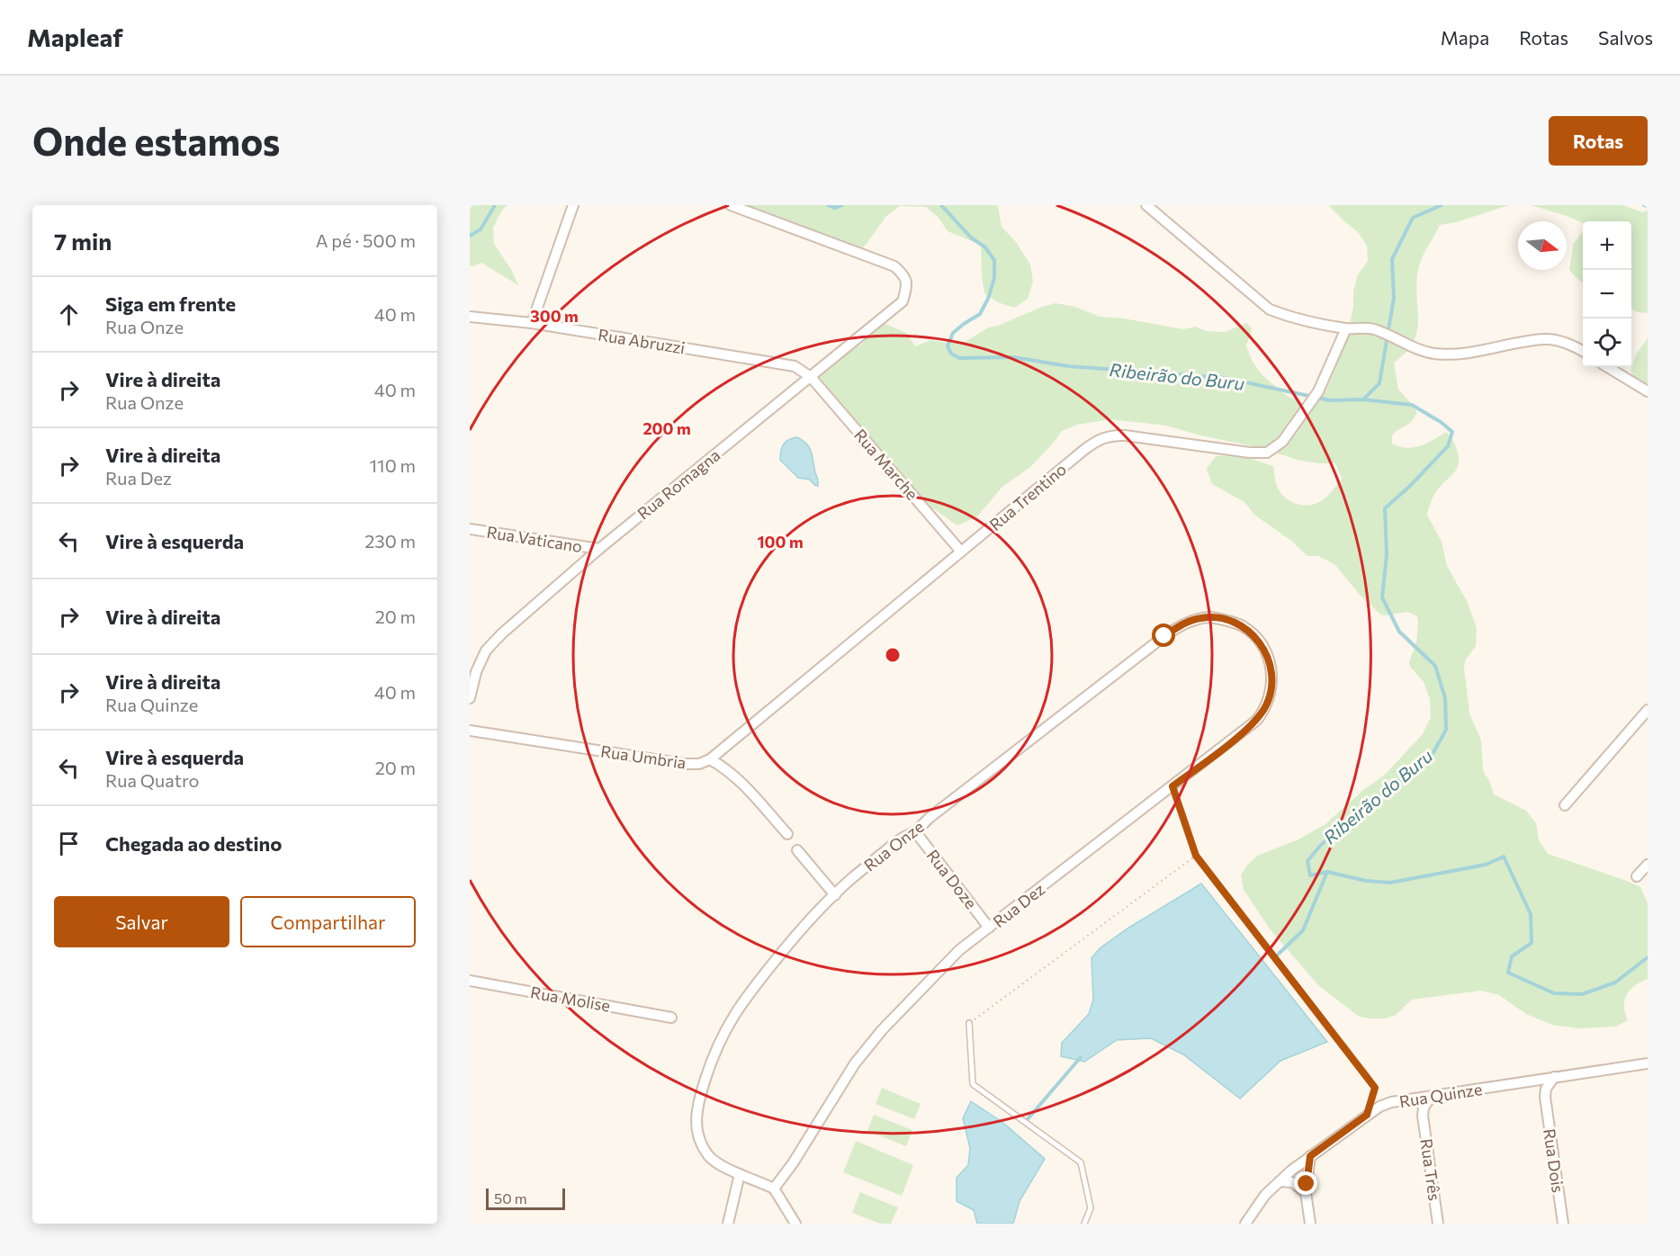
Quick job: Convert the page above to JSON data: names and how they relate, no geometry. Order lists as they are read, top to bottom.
{
  "streets": {
    "street": [
      "Rua Abruzzi",
      "Rua Marche",
      "Rua Romagna",
      "Rua Trentino",
      "Rua Vaticano",
      "Rua Umbria",
      "Rua Onze",
      "Rua Doze",
      "Rua Dez",
      "Rua Molise",
      "Rua Quinze",
      "Rua Dois",
      "Rua Três"
    ]
  },
  "crossings": [
    ["Rua Abruzzi", "Rua Marche"],
    ["Rua Abruzzi", "Rua Romagna"],
    ["Rua Marche", "Rua Romagna"],
    ["Rua Marche", "Rua Trentino"],
    ["Rua Romagna", "Rua Vaticano"],
    ["Rua Trentino", "Rua Umbria"],
    ["Rua Onze", "Rua Doze"],
    ["Rua Onze", "Rua Dez"],
    ["Rua Doze", "Rua Dez"],
    ["Rua Quinze", "Rua Três"]
  ],
  "water": ["Ribeirão do Buru"],
  "scale_bar": "50 m",
  "north": "right",
  "page": {
    "header": "Mapleaf",
    "nav": ["Mapa", "Rotas", "Salvos"],
    "buttons": [
      "Rotas",
      ["Salvar", "Compartilhar"]
    ],
    "title": "Onde estamos",
    "heading": ["7 min", "A pé · 500 m"],
    "map_buttons": ["+", "−"],
    "list": [
      ["Siga em frente", "Rua Onze", "40 m"],
      ["Vire à direita", "Rua Onze", "40 m"],
      ["Vire à direita", "Rua Dez", "110 m"],
      ["Vire à esquerda", "230 m"],
      ["Vire à direita", "20 m"],
      ["Vire à direita", "Rua Quinze", "40 m"],
      ["Vire à esquerda", "Rua Quatro", "20 m"],
      "Chegada ao destino"
    ],
    "scale": "50 m"
  },
  "rings": ["300 m", "200 m", "100 m"]
}
